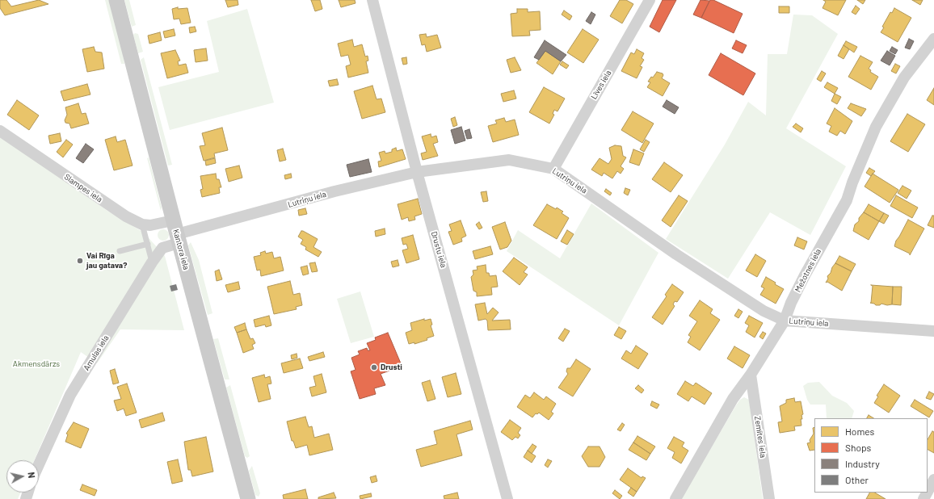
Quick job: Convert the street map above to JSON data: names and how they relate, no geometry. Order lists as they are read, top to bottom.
{
  "streets": {
    "main road": ["Kantora iela"],
    "street": [
      "Līves iela",
      "Lutriņu iela",
      "Slampes iela",
      "Drustu iela",
      "Mežotnes iela",
      "Amulas iela",
      "Zemītes iela"
    ]
  },
  "crossings": [
    ["Līves iela", "Lutriņu iela"],
    ["Lutriņu iela", "Slampes iela"],
    ["Lutriņu iela", "Kantora iela"],
    ["Lutriņu iela", "Drustu iela"],
    ["Lutriņu iela", "Mežotnes iela"],
    ["Lutriņu iela", "Amulas iela"],
    ["Slampes iela", "Kantora iela"],
    ["Slampes iela", "Amulas iela"],
    ["Kantora iela", "Amulas iela"],
    ["Mežotnes iela", "Zemītes iela"]
  ],
  "parks": ["Akmensdārzs"],
  "places": ["Vai Rīga jau gatava?", "Drusti"],
  "legend": [
    "Homes",
    "Shops",
    "Industry",
    "Other"
  ],
  "north": "right"
}
